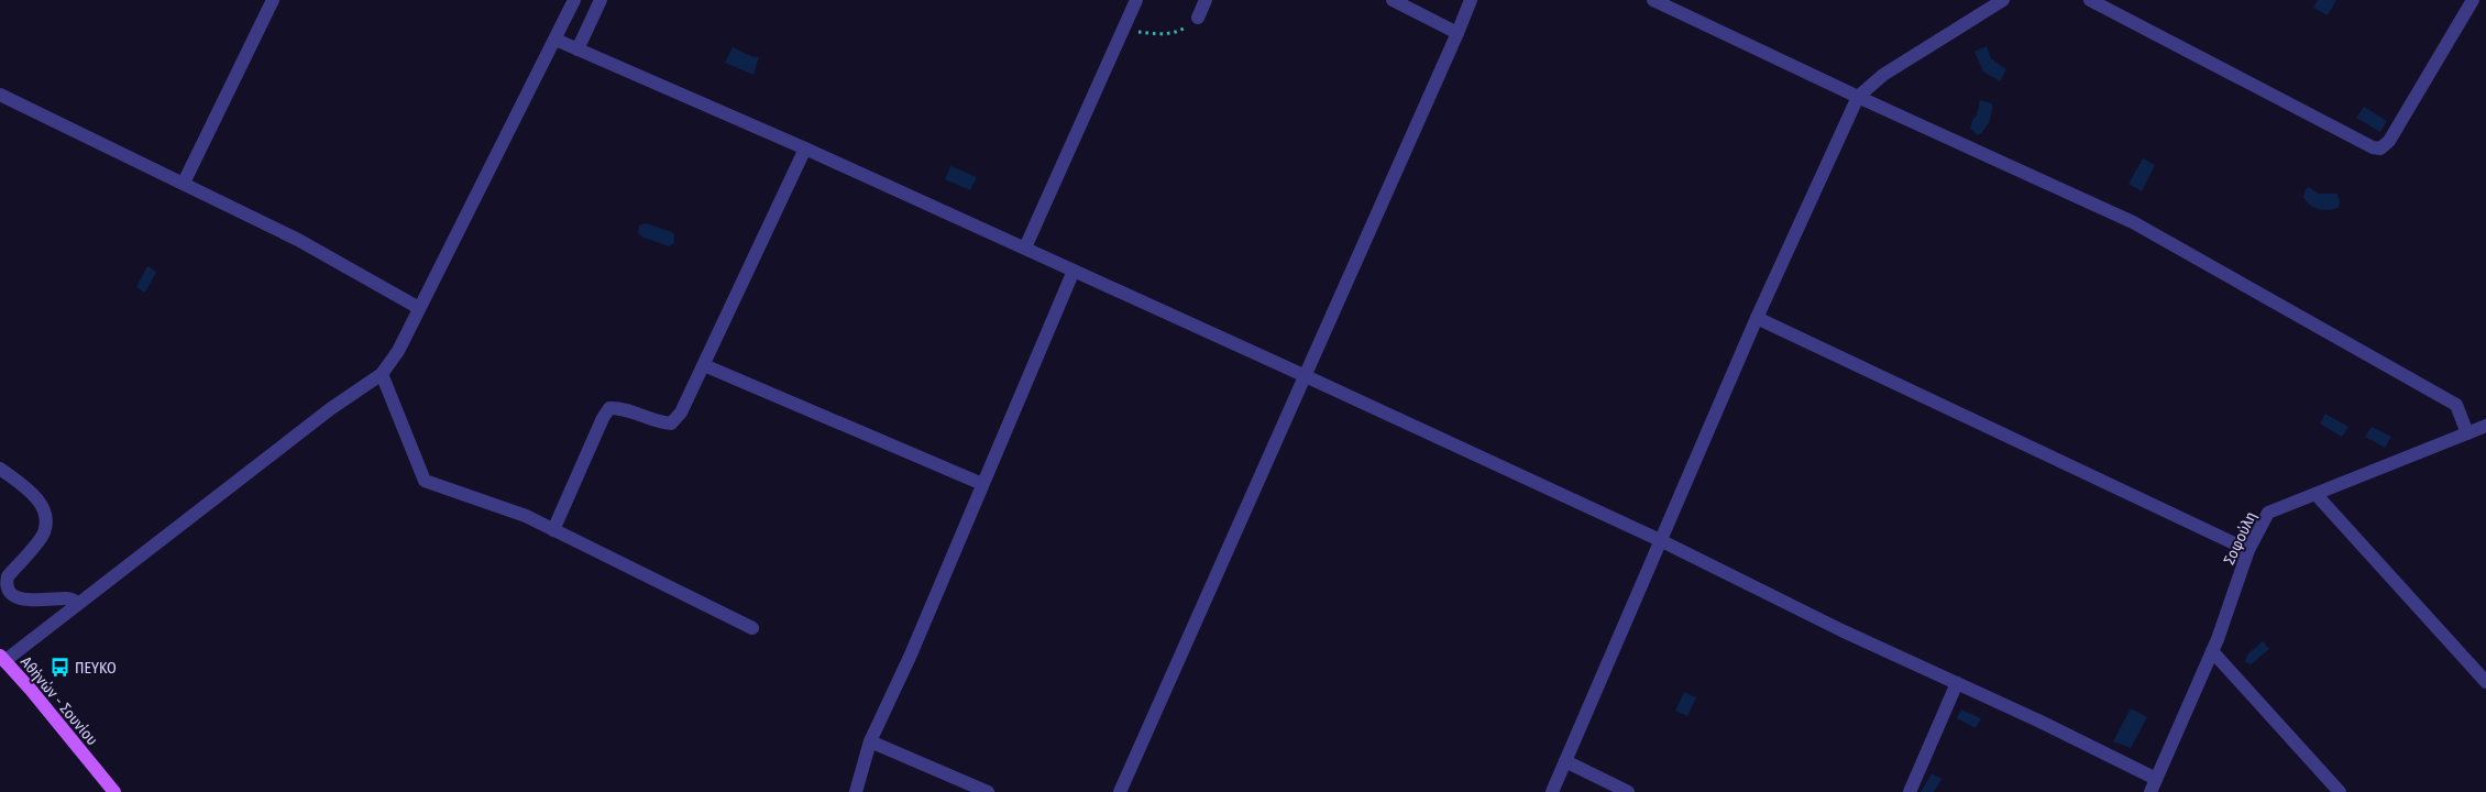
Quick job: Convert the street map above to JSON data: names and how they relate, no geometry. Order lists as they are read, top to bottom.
{
  "streets": {
    "main road": ["Αθήνών - Σουνίου"],
    "street": ["Σοφούλη"]
  },
  "places": {
    "bus stop": ["ΠΕΥΚΟ"]
  }
}
